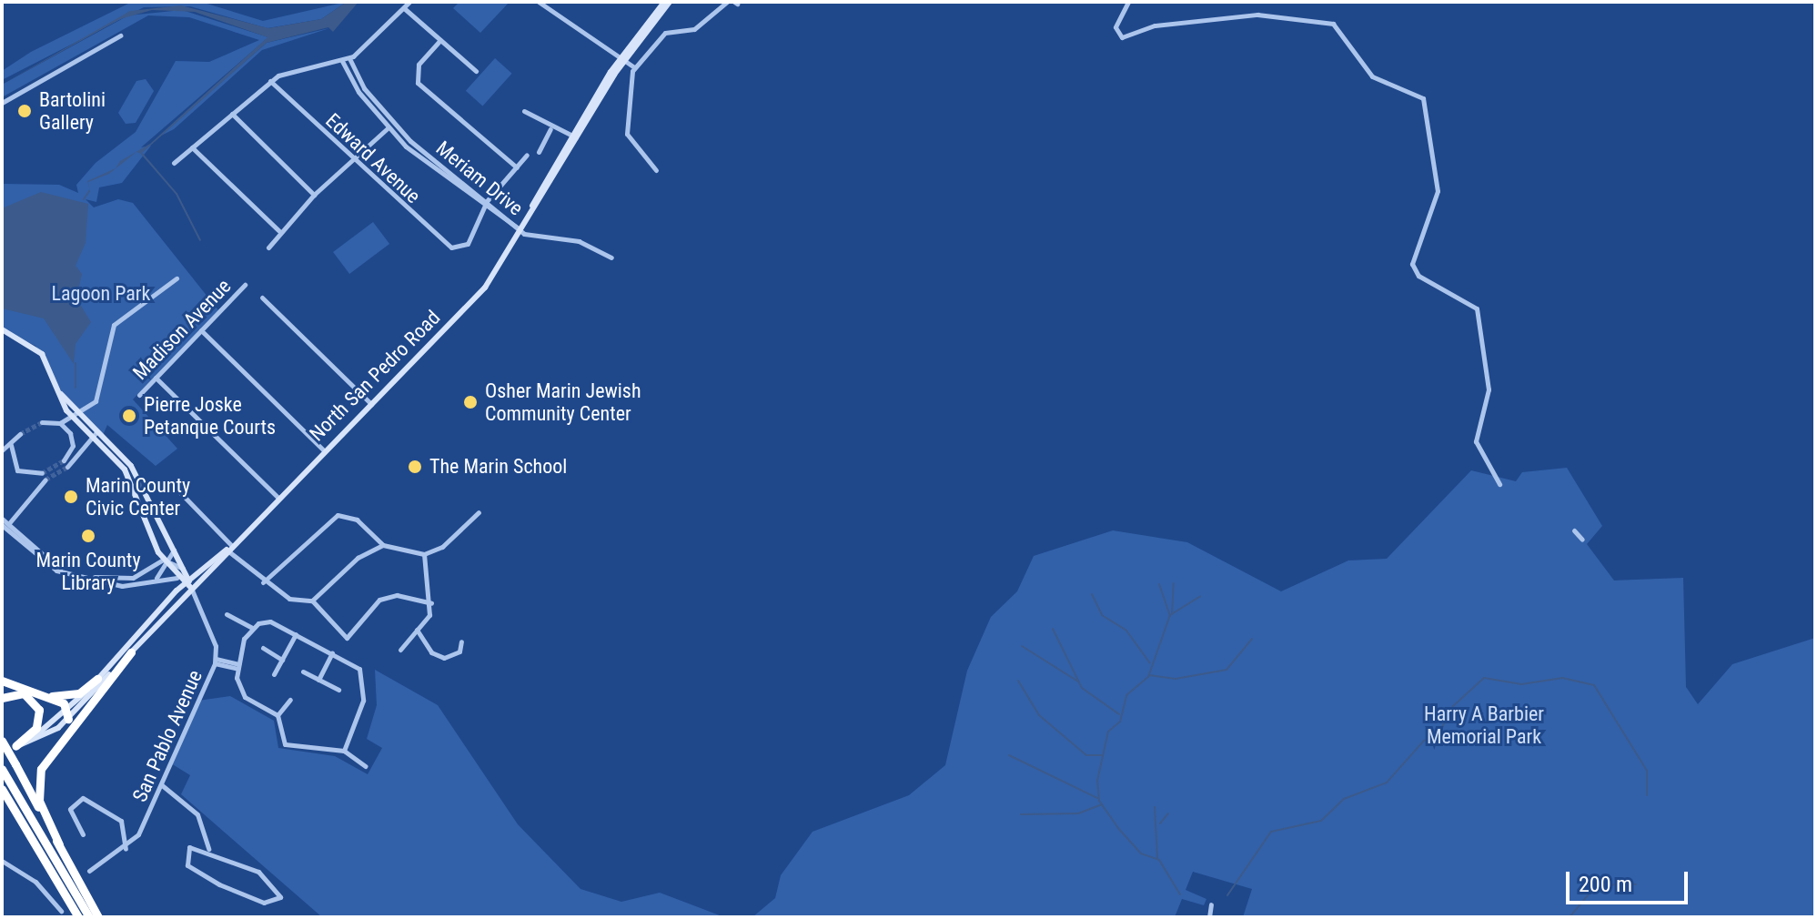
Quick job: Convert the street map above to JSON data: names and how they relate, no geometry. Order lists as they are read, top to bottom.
{
  "streets": {
    "main road": ["North San Pedro Road"],
    "street": [
      "Edward Avenue",
      "Meriam Drive",
      "Madison Avenue",
      "San Pablo Avenue"
    ]
  },
  "crossings": [
    ["Edward Avenue", "Meriam Drive"],
    ["Meriam Drive", "North San Pedro Road"],
    ["North San Pedro Road", "San Pablo Avenue"]
  ],
  "parks": ["Lagoon Park", "Harry A Barbier Memorial Park"],
  "places": [
    "Bartolini Gallery",
    "Osher Marin Jewish Community Center",
    "Pierre Joske Petanque Courts",
    "The Marin School",
    "Marin County Civic Center",
    "Marin County Library"
  ],
  "scale_bar": "200 m"
}
